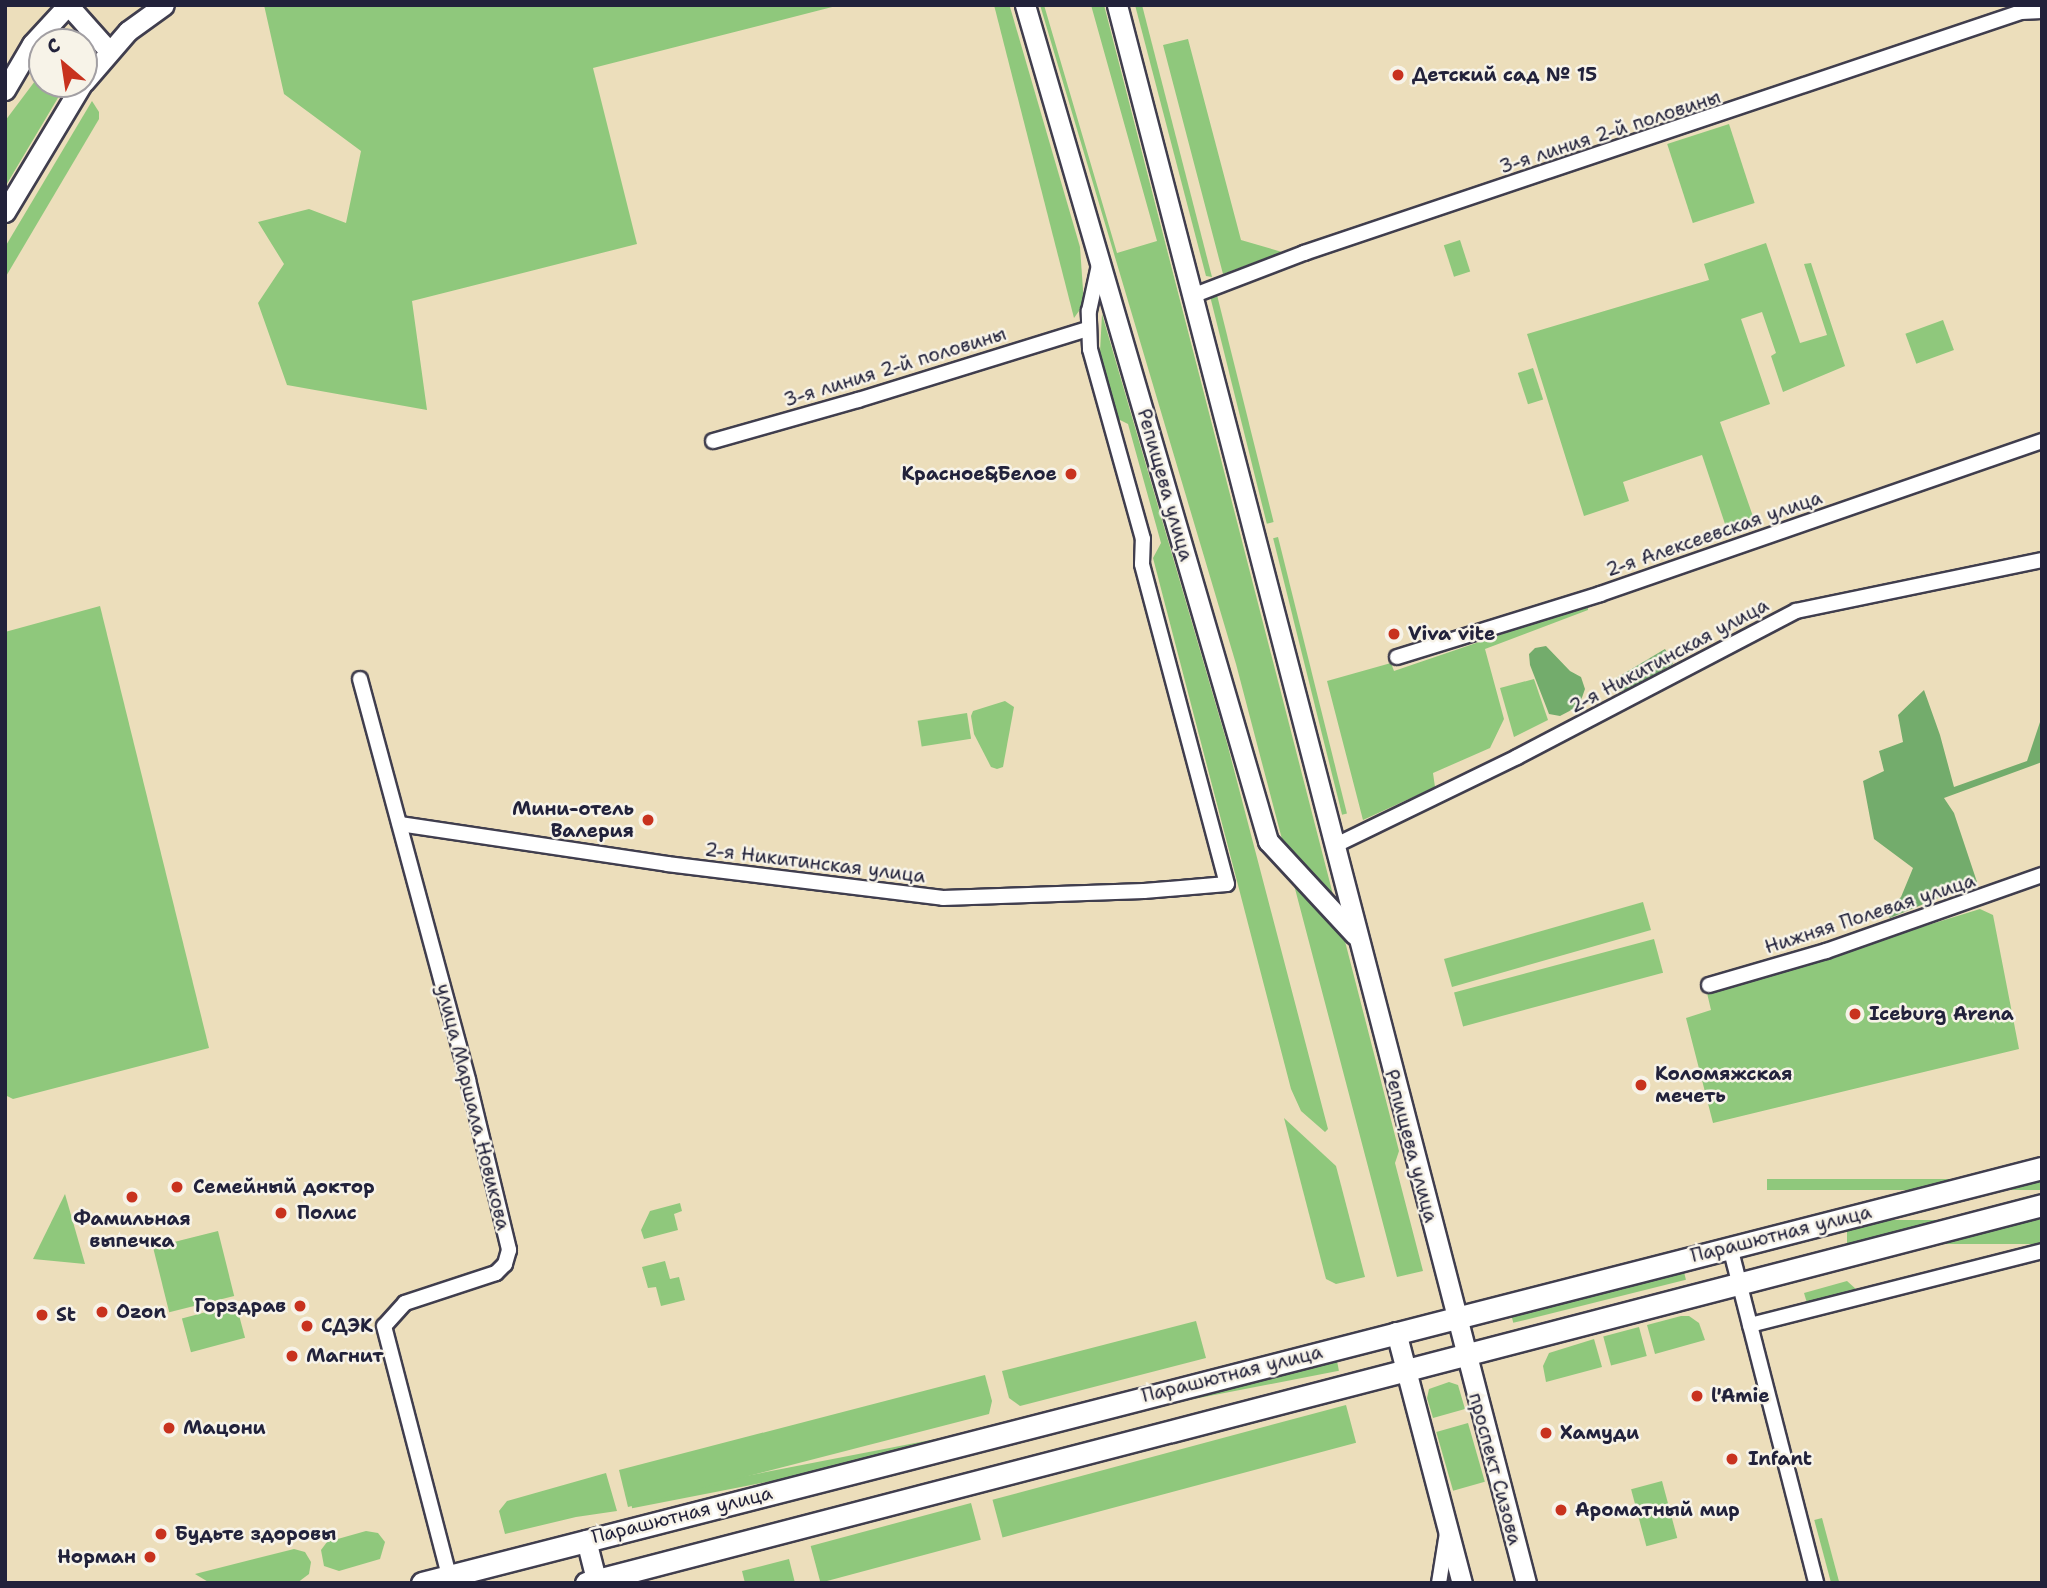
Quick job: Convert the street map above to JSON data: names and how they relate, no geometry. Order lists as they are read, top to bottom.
{
  "streets": {
    "main road": ["Репищева улица", "Парашютная улица", "проспект Сизова"],
    "street": [
      "3-я линия 2-й половины",
      "2-я Алексеевская улица",
      "2-я Никитинская улица",
      "Нижняя Полевая улица",
      "улица Маршала Новикова"
    ]
  },
  "crossings": [
    ["3-я линия 2-й половины", "Репищева улица"],
    ["3-я линия 2-й половины", "2-я Никитинская улица"],
    ["Репищева улица", "2-я Никитинская улица"],
    ["Репищева улица", "Парашютная улица"],
    ["Репищева улица", "проспект Сизова"],
    ["2-я Никитинская улица", "улица Маршала Новикова"],
    ["улица Маршала Новикова", "Парашютная улица"],
    ["Парашютная улица", "проспект Сизова"]
  ],
  "places": [
    "Детский сад № 15",
    "Красное&Белое",
    "Viva vite",
    "Мини-отель Валерия",
    "Iceburg Arena",
    "Коломяжская мечеть",
    "Семейный доктор",
    "Фамильная выпечка",
    "Полис",
    "Горздрав",
    "Ozon",
    "St",
    "СДЭК",
    "Магнит",
    "l'Amie",
    "Мацони",
    "Хамуди",
    "Infant",
    "Ароматный мир",
    "Будьте здоровы",
    "Норман"
  ],
  "north": "top left"
}
